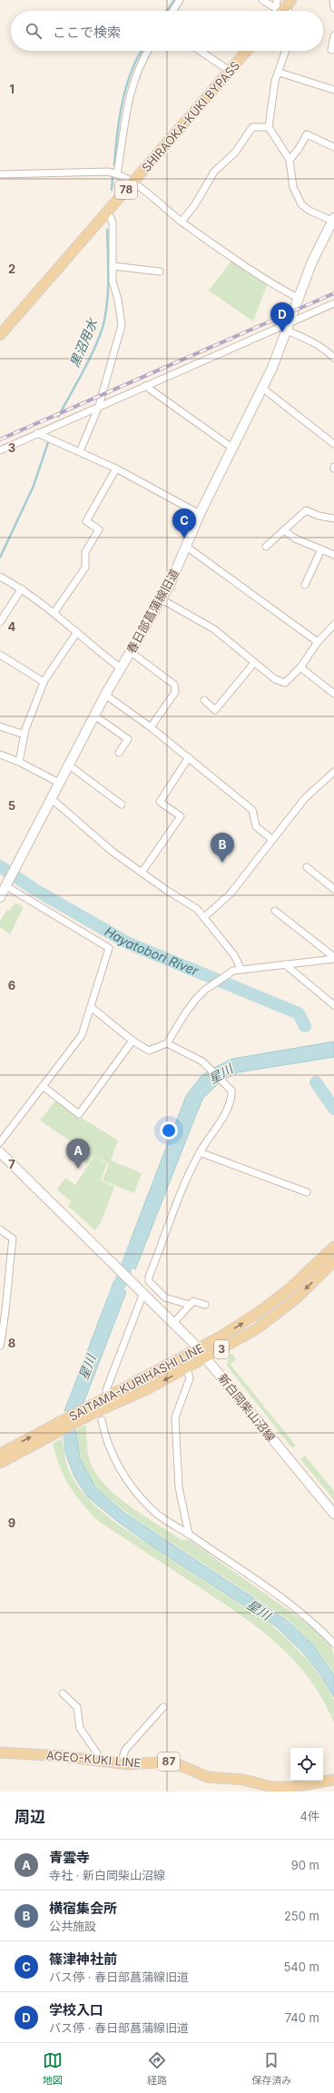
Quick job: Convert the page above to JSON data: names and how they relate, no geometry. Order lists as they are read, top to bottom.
{
  "streets": {
    "main road": [
      "SHIRAOKA-KUKI BYPASS",
      "78",
      "3",
      "SAITAMA-KURIHASHI LINE",
      "AGEO-KUKI LINE",
      "87"
    ],
    "street": ["春日部菖蒲線旧道", "新白岡柴山沼線"]
  },
  "crossings": [
    ["SAITAMA-KURIHASHI LINE", "新白岡柴山沼線"]
  ],
  "water": ["黒沼用水", "Hayatobori River", "星川"],
  "page": {
    "search": "ここで検索",
    "pins": [
      "D",
      "C",
      "B",
      "A"
    ],
    "heading": ["周辺", "4件"],
    "list": [
      {
        "mark": "A",
        "name": "青雲寺",
        "note": "寺社 · 新白岡柴山沼線",
        "value": "90 m"
      },
      {
        "mark": "B",
        "name": "横宿集会所",
        "note": "公共施設",
        "value": "250 m"
      },
      {
        "mark": "C",
        "name": "篠津神社前",
        "note": "バス停 · 春日部菖蒲線旧道",
        "value": "540 m"
      },
      {
        "mark": "D",
        "name": "学校入口",
        "note": "バス停 · 春日部菖蒲線旧道",
        "value": "740 m"
      }
    ],
    "nav": ["地図", "経路", "保存済み"]
  },
  "grid": {
    "rows": [
      "1",
      "2",
      "3",
      "4",
      "5",
      "6",
      "7",
      "8",
      "9"
    ]
  }
}
